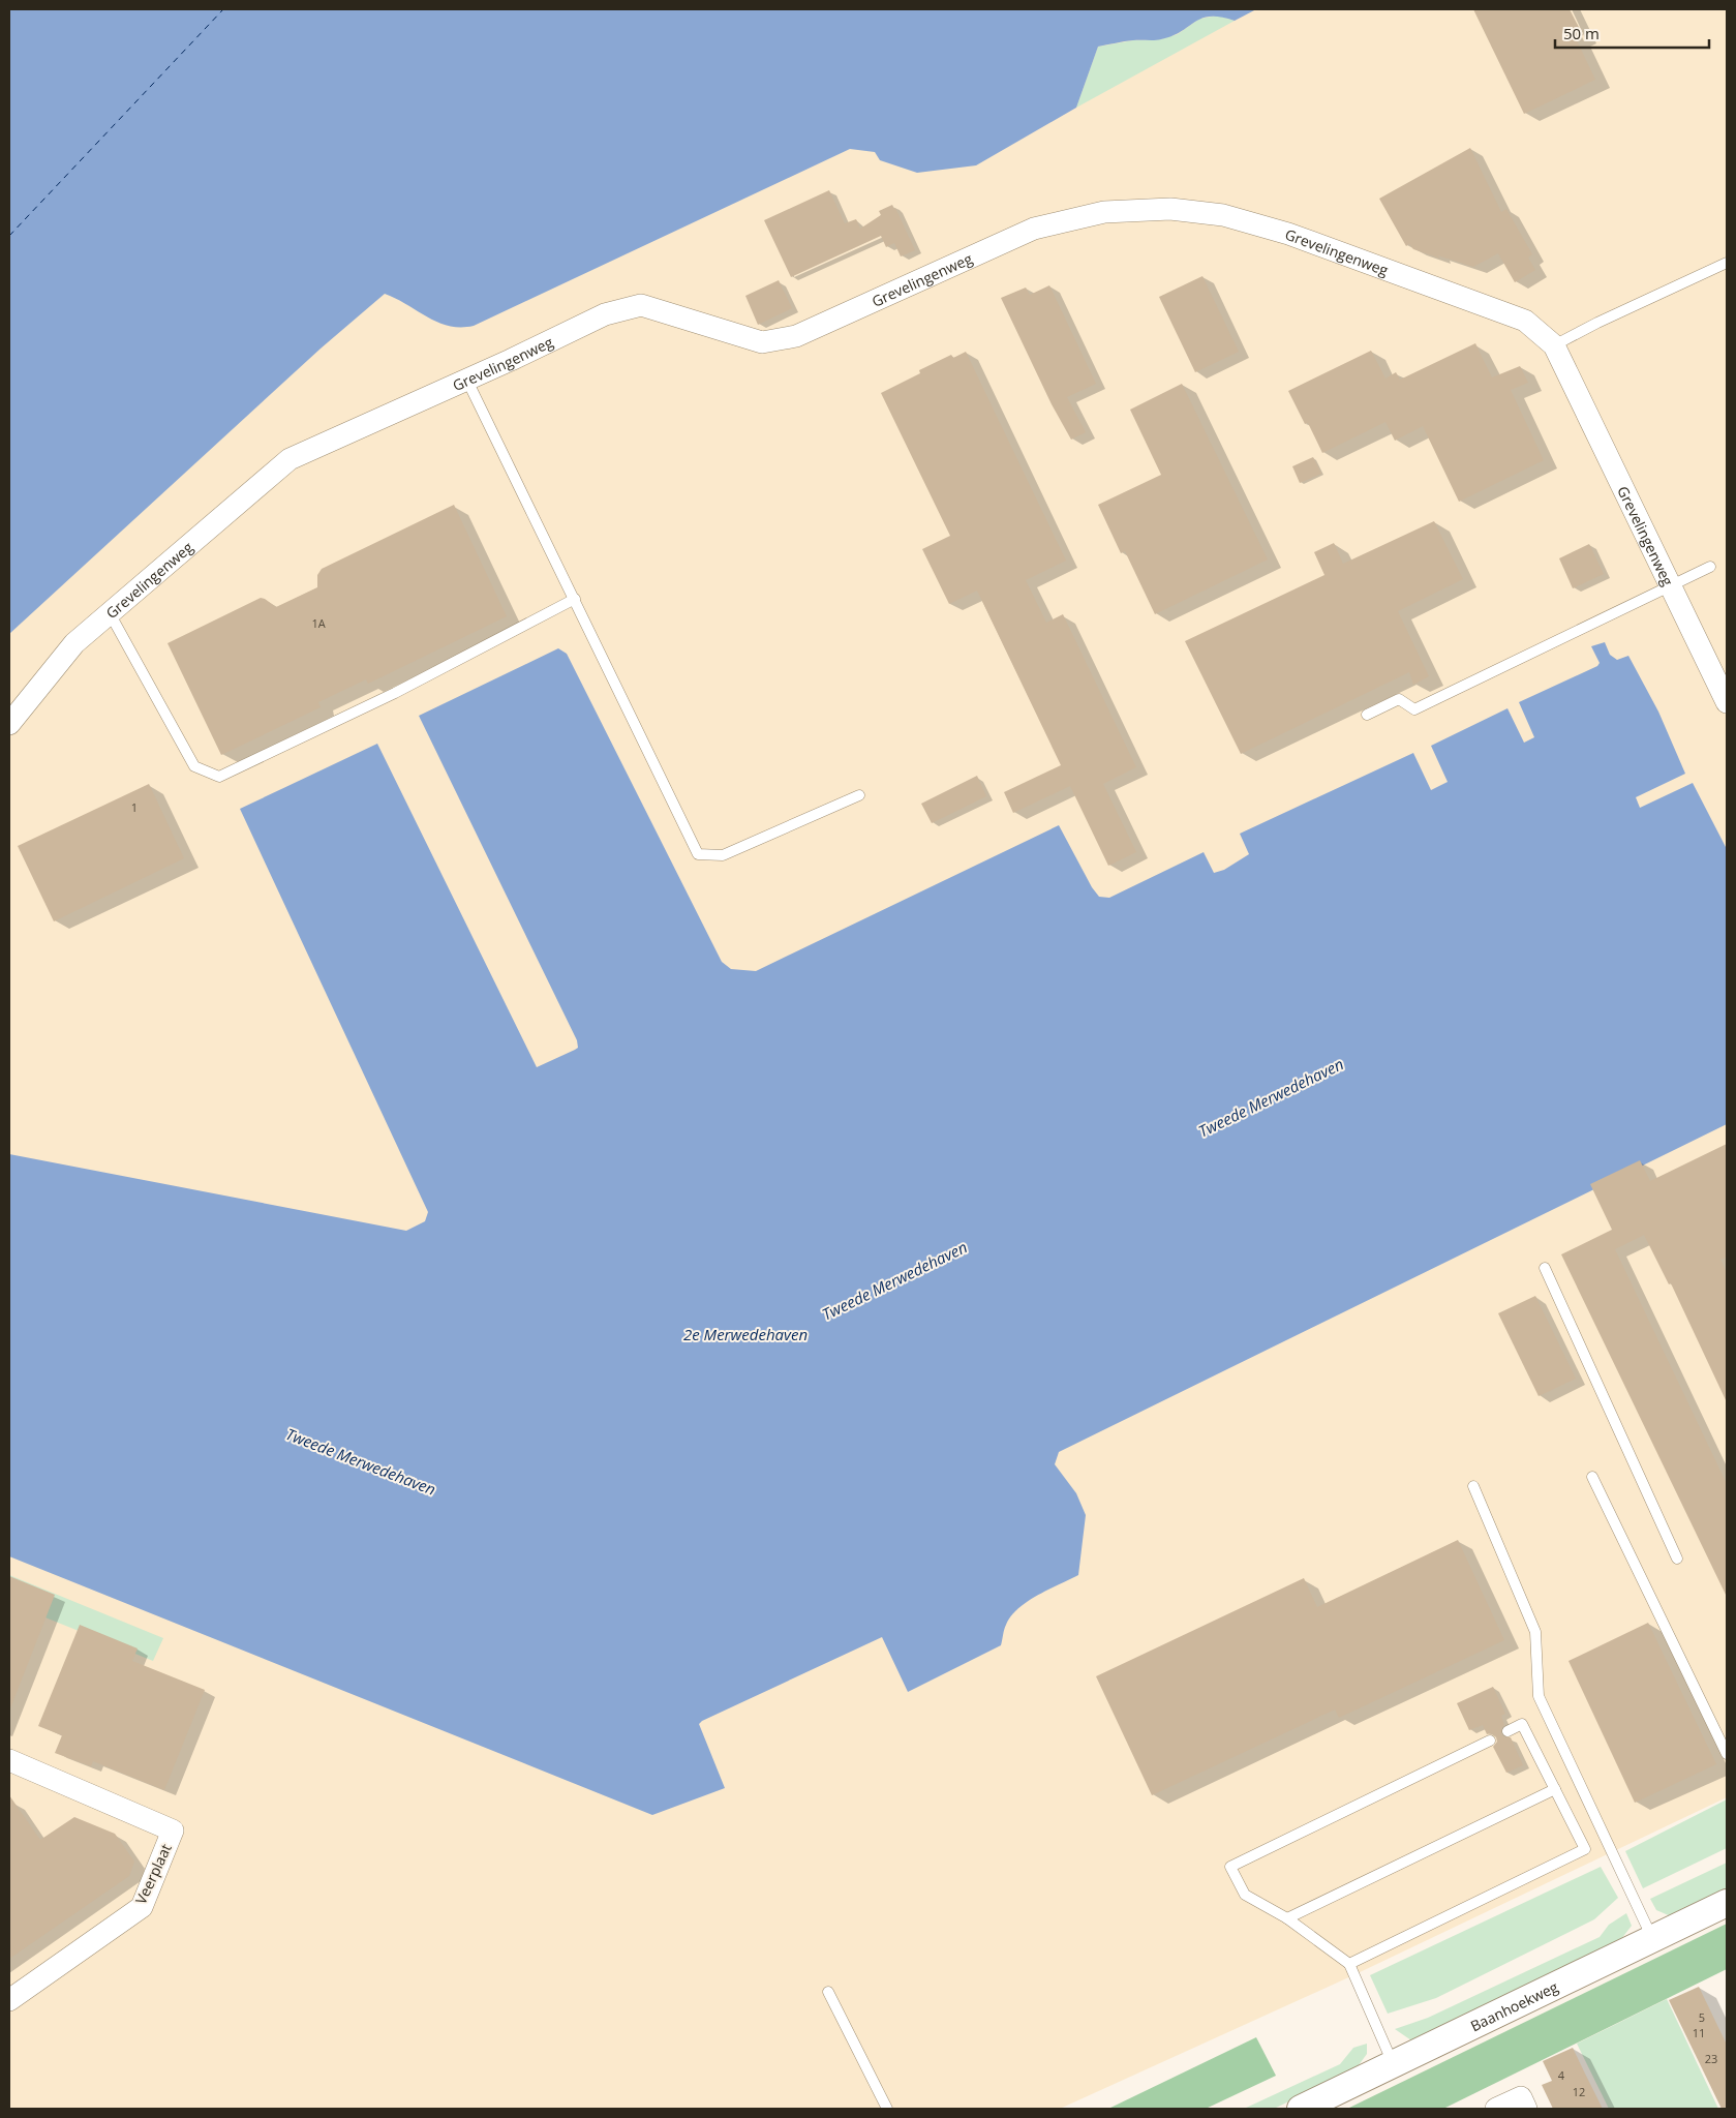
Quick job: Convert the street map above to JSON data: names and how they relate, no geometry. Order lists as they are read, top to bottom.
{
  "streets": {
    "street": ["Grevelingenweg", "Veerplaat", "Baanhoekweg"]
  },
  "water": ["Tweede Merwedehaven", "2e Merwedehaven"],
  "house_numbers": [
    "1A",
    "1",
    "5",
    "11",
    "23",
    "4",
    "12"
  ],
  "scale_bar": "50 m"
}
